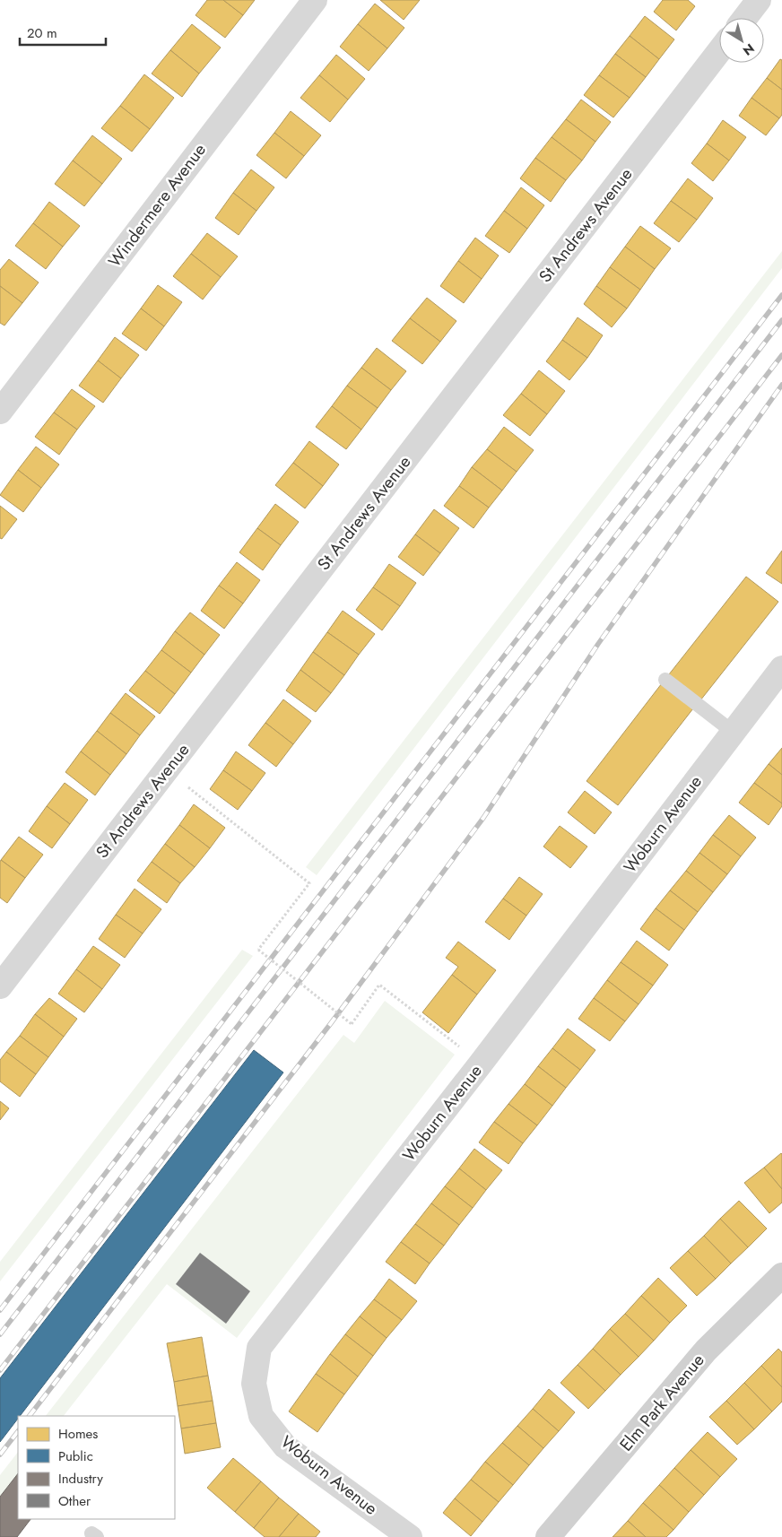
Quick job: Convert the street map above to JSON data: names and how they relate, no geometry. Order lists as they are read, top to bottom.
{
  "streets": {
    "street": [
      "Windermere Avenue",
      "St Andrews Avenue",
      "Woburn Avenue",
      "Elm Park Avenue"
    ]
  },
  "legend": [
    "Homes",
    "Public",
    "Industry",
    "Other"
  ],
  "scale_bar": "20 m",
  "north": "bottom right"
}
